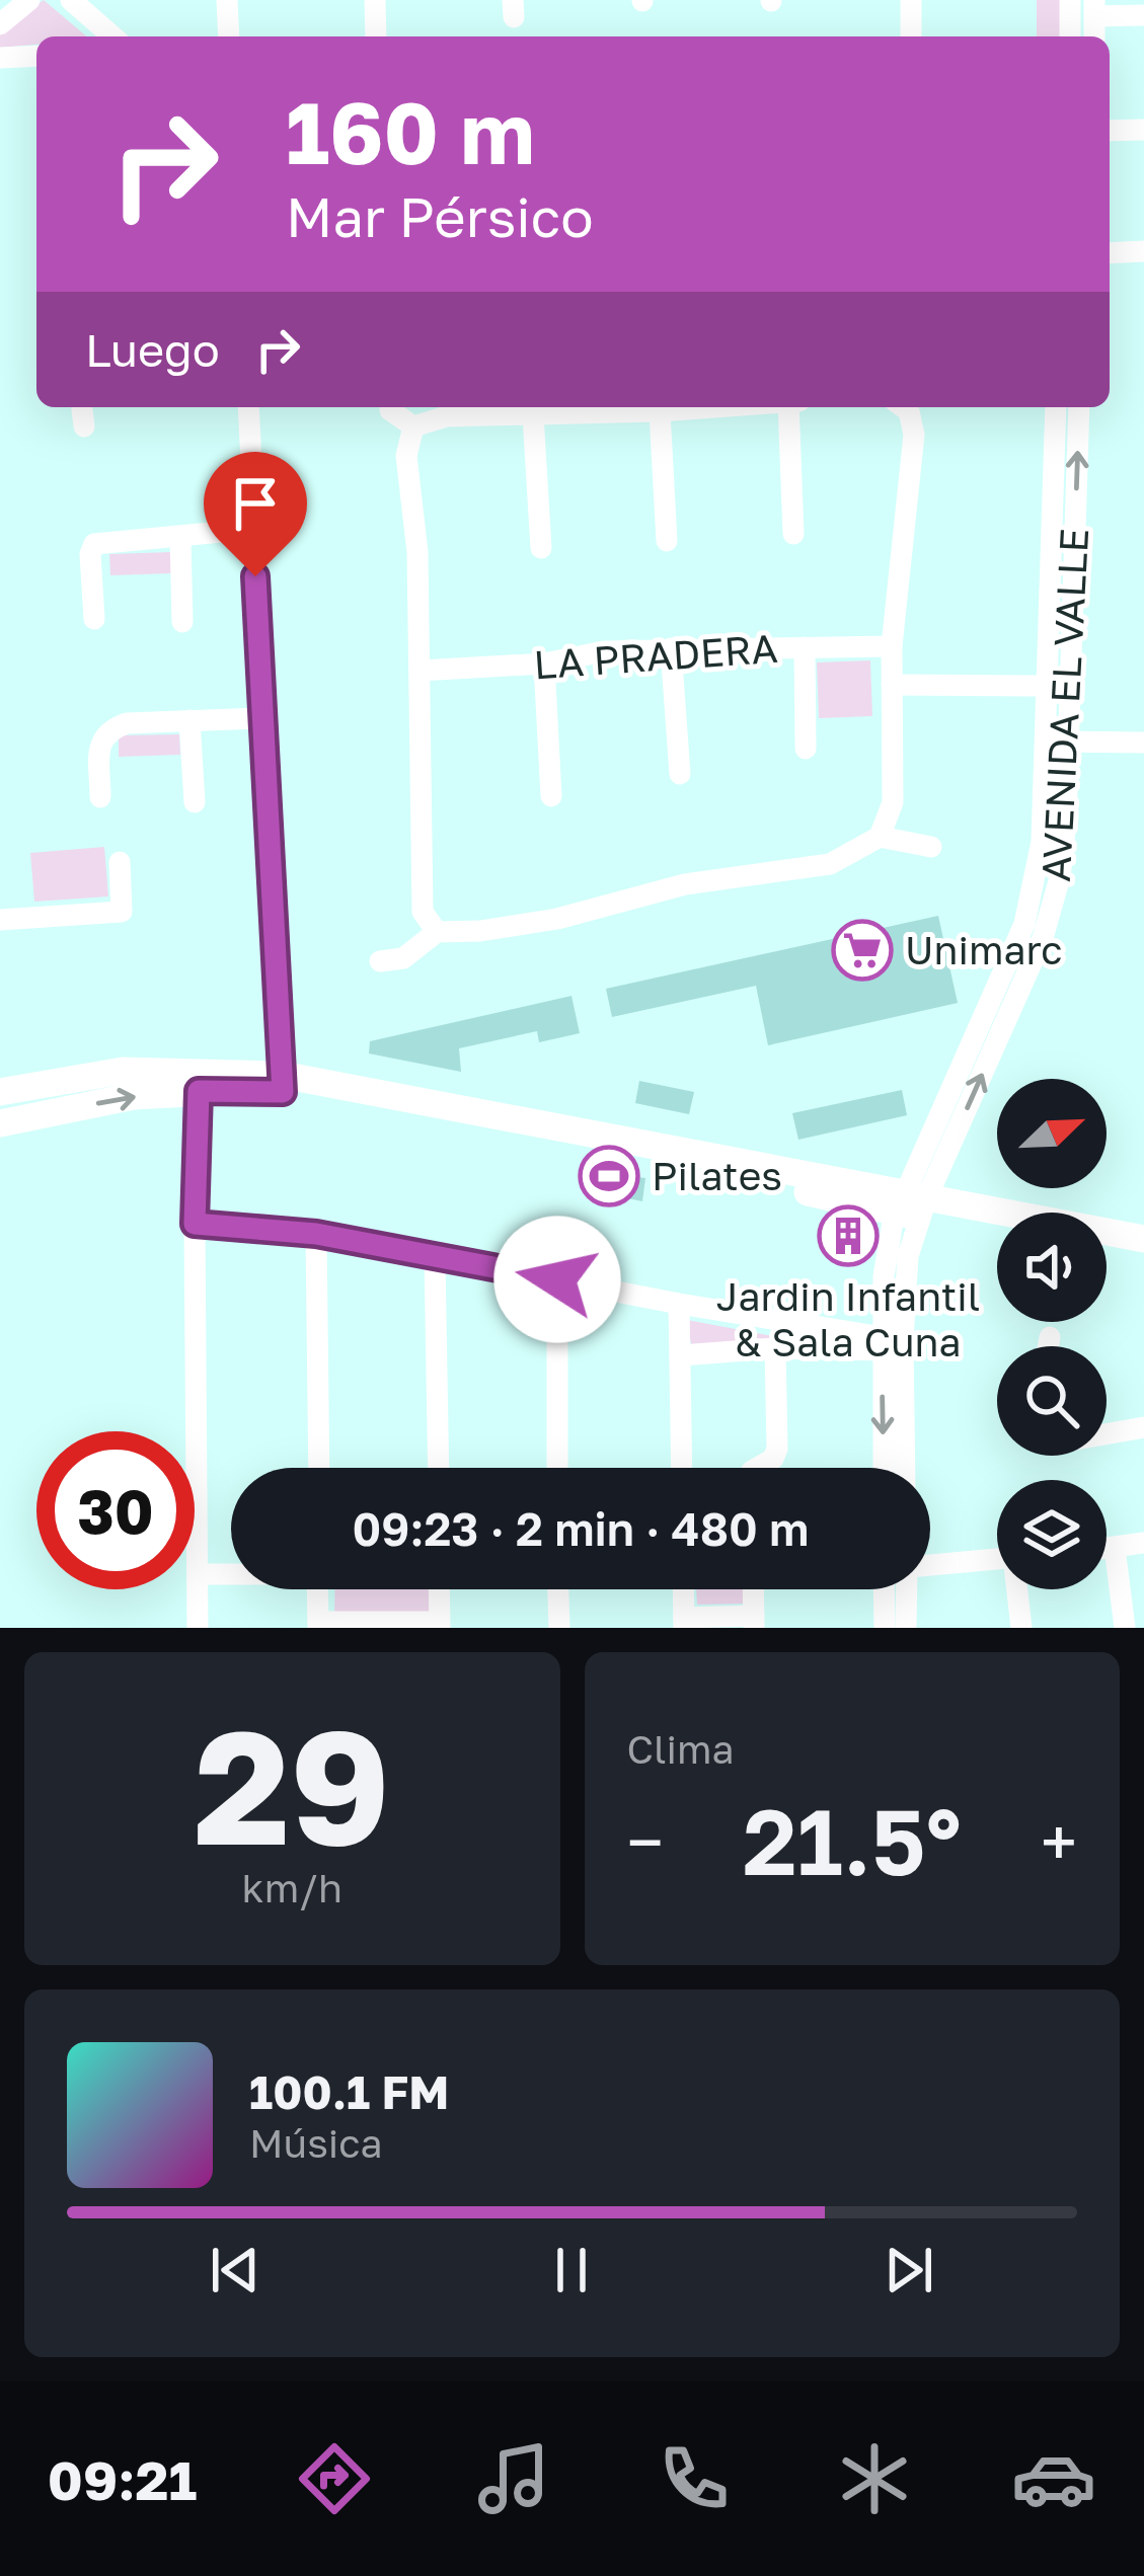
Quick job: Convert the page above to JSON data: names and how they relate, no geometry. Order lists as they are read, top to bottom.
{
  "streets": {
    "street": ["LA PRADERA", "AVENIDA EL VALLE"]
  },
  "places": {
    "supermarket": ["Unimarc"],
    "sports": ["Pilates"],
    "building": ["Jardin Infantil & Sala Cuna"]
  },
  "north": "top right",
  "page": {
    "turn": ["160 m", "Mar Pérsico"],
    "then": "Luego",
    "limit": "30",
    "trip": "09:23 · 2 min · 480 m",
    "tile": [
      ["29", "km/h"],
      "Clima"
    ],
    "heat": ["−", "21.5°", "+"],
    "song": ["100.1 FM", "Música"],
    "tabs": "09:21"
  }
}
